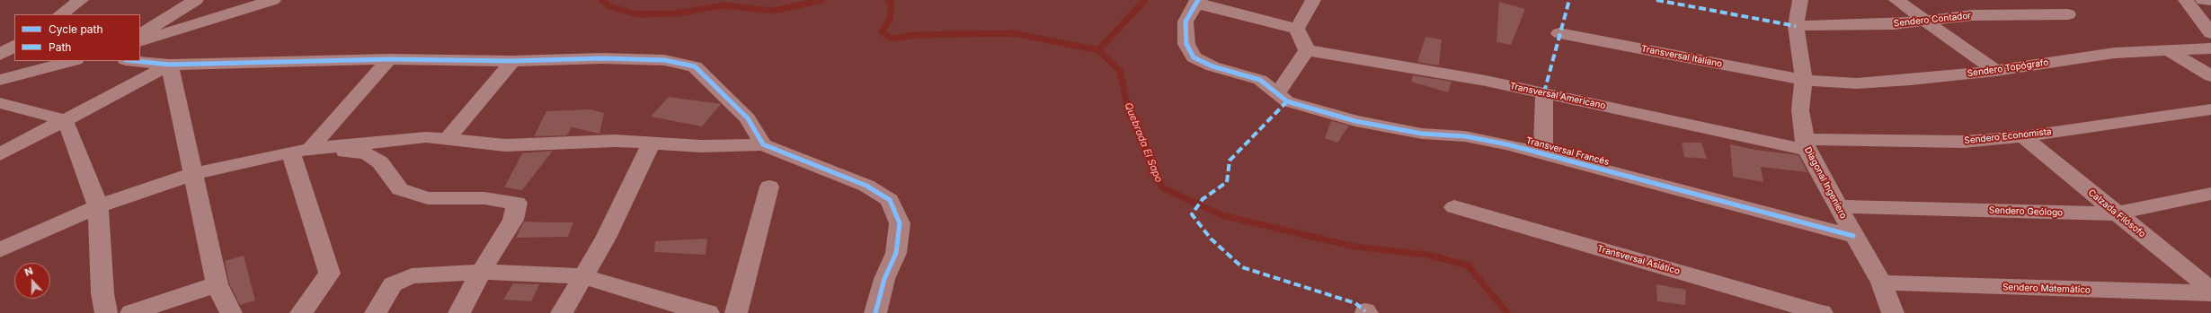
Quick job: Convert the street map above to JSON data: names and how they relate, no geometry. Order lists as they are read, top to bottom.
{
  "streets": {
    "street": [
      "Sendero Contador",
      "Transversal Italiano",
      "Sendero Topógrafo",
      "Transversal Americano",
      "Sendero Economista",
      "Transversal Francés",
      "Diagonal Ingeniero",
      "Sendero Geólogo",
      "Calzada Filósofo",
      "Transversal Asiático",
      "Sendero Matemático"
    ]
  },
  "crossings": [
    ["Sendero Contador", "Diagonal Ingeniero"],
    ["Transversal Italiano", "Sendero Topógrafo"],
    ["Transversal Italiano", "Diagonal Ingeniero"],
    ["Sendero Topógrafo", "Diagonal Ingeniero"],
    ["Transversal Americano", "Sendero Economista"],
    ["Transversal Americano", "Diagonal Ingeniero"],
    ["Sendero Economista", "Diagonal Ingeniero"],
    ["Sendero Economista", "Calzada Filósofo"],
    ["Transversal Francés", "Diagonal Ingeniero"],
    ["Diagonal Ingeniero", "Sendero Geólogo"],
    ["Diagonal Ingeniero", "Sendero Matemático"],
    ["Sendero Geólogo", "Calzada Filósofo"]
  ],
  "water": ["Quebrada El Sapo"],
  "legend": ["Cycle path", "Path"],
  "north": "top"
}
